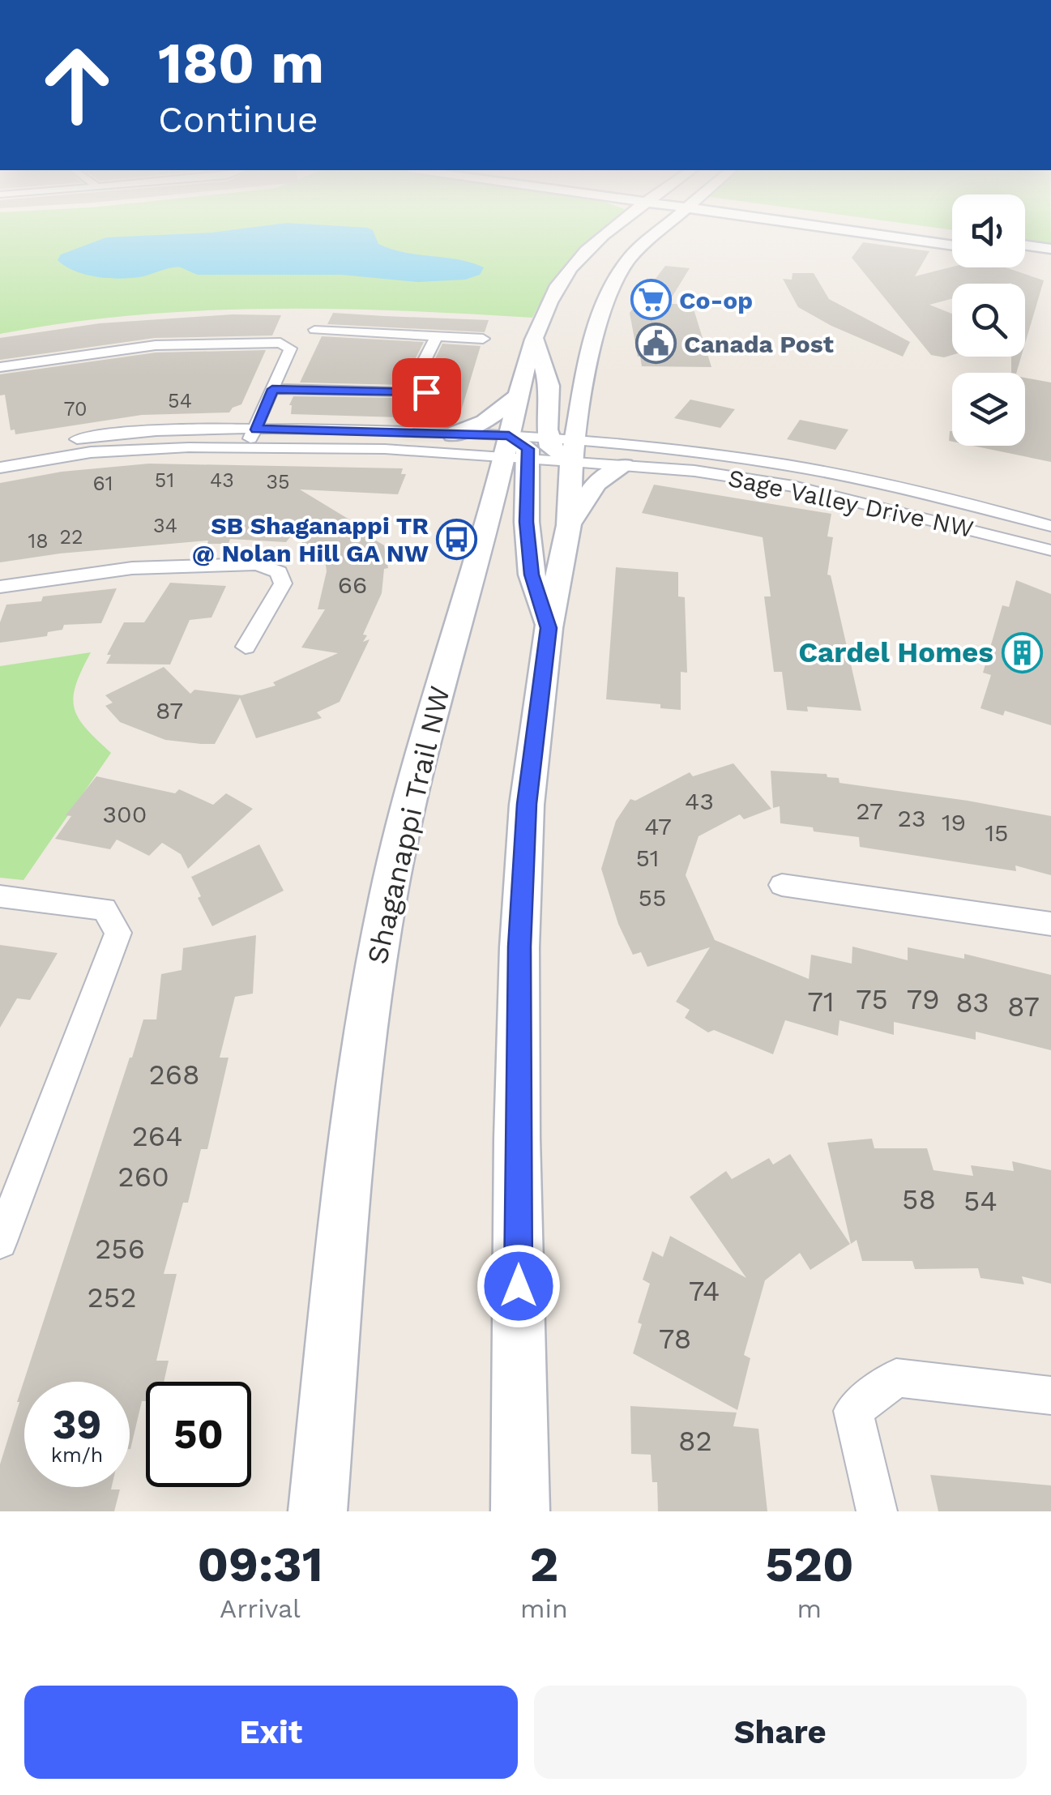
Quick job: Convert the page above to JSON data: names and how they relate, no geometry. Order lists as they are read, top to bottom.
{
  "streets": {
    "main road": ["Shaganappi Trail NW"],
    "street": ["Sage Valley Drive NW"]
  },
  "crossings": [
    ["Sage Valley Drive NW", "Shaganappi Trail NW"]
  ],
  "places": {
    "supermarket": ["Co-op"],
    "public building": ["Canada Post"],
    "bus stop": ["SB Shaganappi TR @ Nolan Hill GA NW"],
    "building": ["Cardel Homes"]
  },
  "house_numbers": [
    "54",
    "70",
    "51",
    "43",
    "35",
    "61",
    "34",
    "22",
    "18",
    "66",
    "87",
    "43",
    "27",
    "300",
    "23",
    "19",
    "47",
    "15",
    "51",
    "55",
    "75",
    "79",
    "71",
    "83",
    "87",
    "268",
    "264",
    "260",
    "58",
    "54",
    "256",
    "74",
    "252",
    "78",
    "82"
  ],
  "page": {
    "turn": ["180 m", "Continue"],
    "speed": "39 km/h",
    "limit": "50",
    "eta": [
      "09:31",
      "Arrival",
      "2",
      "min",
      "520",
      "m"
    ],
    "buttons": ["Exit", "Share"]
  }
}
